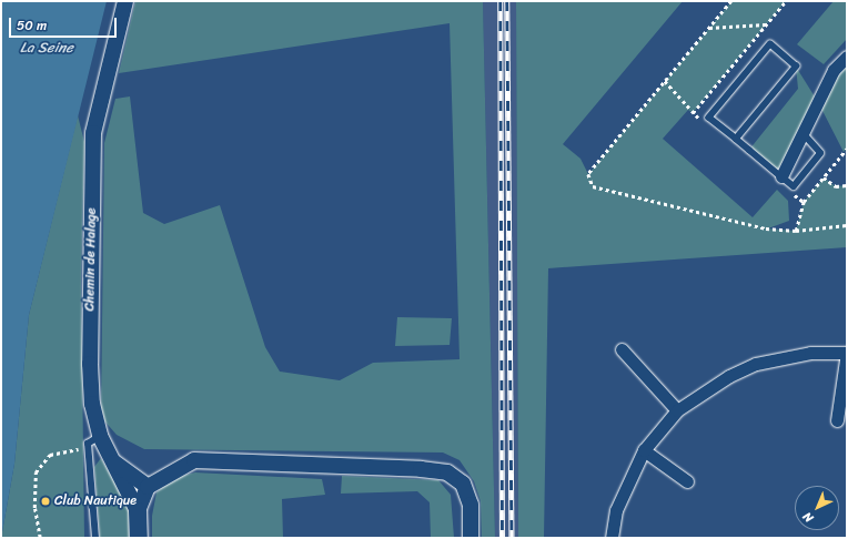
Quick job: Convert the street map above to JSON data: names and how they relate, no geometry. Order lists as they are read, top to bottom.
{
  "streets": {
    "street": ["Chemin de Halage"]
  },
  "water": ["La Seine"],
  "places": ["Club Nautique"],
  "scale_bar": "50 m",
  "north": "bottom left"
}
